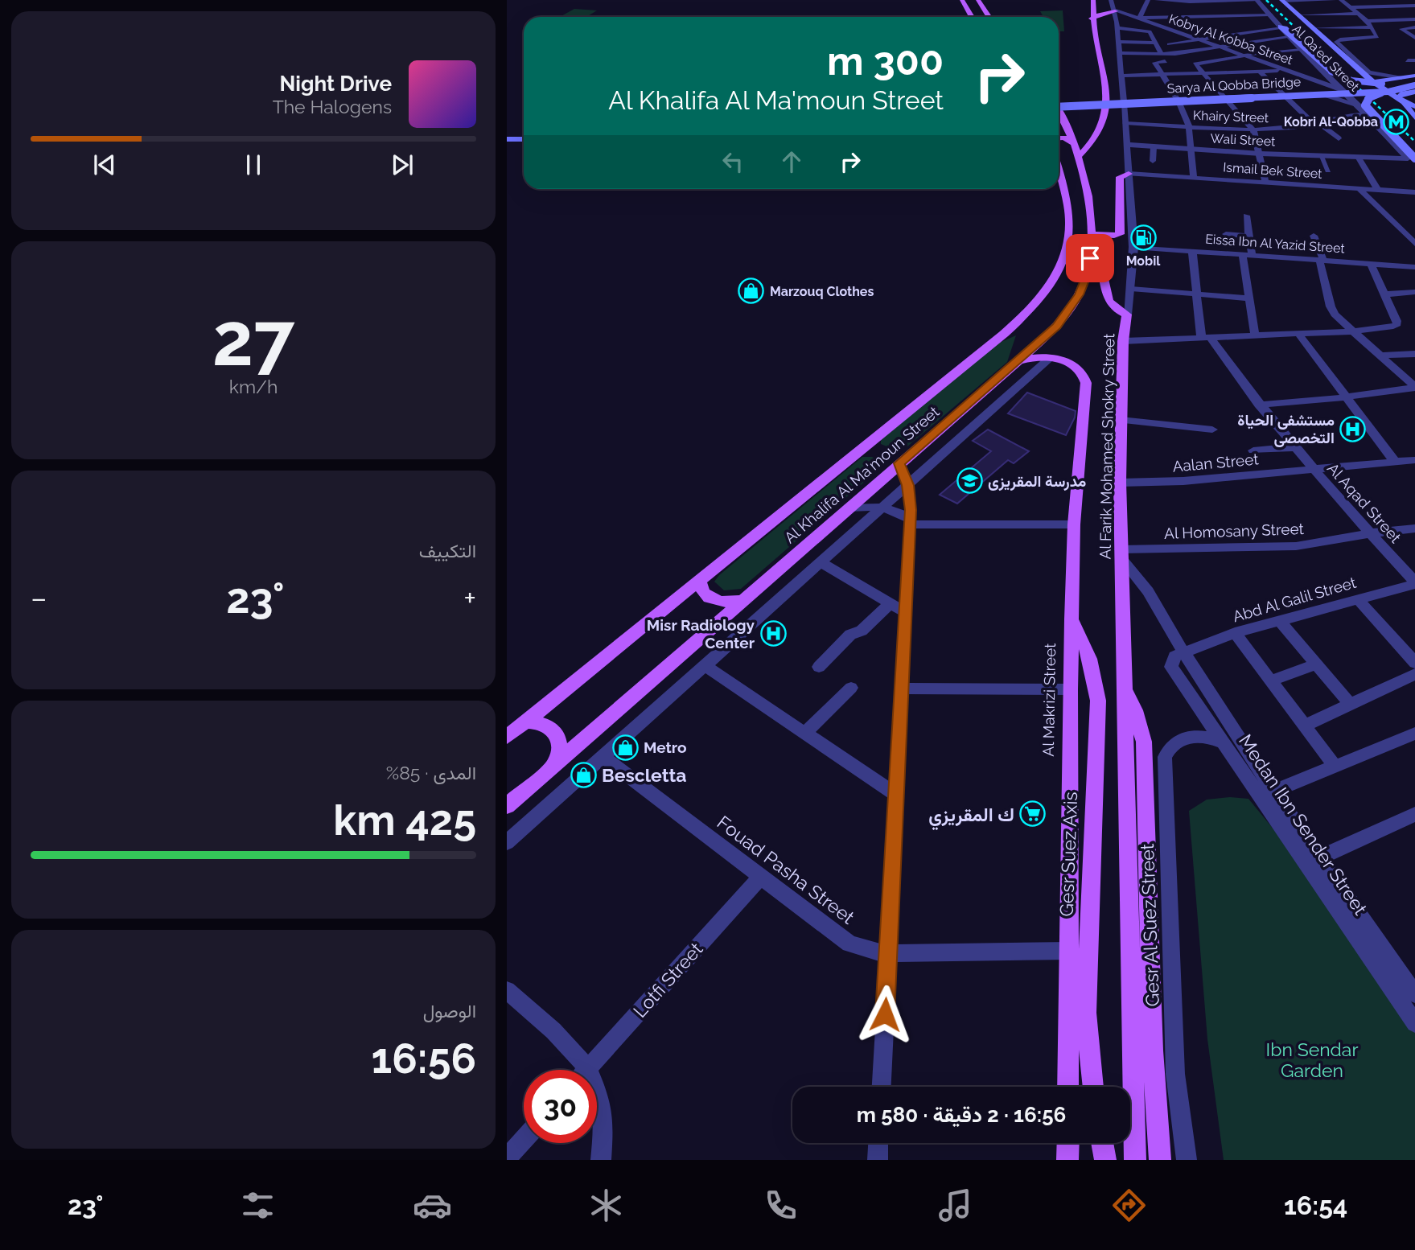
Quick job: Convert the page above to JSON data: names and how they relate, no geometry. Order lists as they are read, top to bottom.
{
  "streets": {
    "main road": [
      "Sarya Al Qobba Bridge",
      "Al Farik Mohamed Shokry Street",
      "Al Khalifa Al Ma'moun Street",
      "Al Makrizi Street",
      "Gesr Suez Axis"
    ],
    "street": [
      "Kobry Al Kobba Street",
      "Al Qa'ed Street",
      "Khairy Street",
      "Wali Street",
      "Ismail Bek Street",
      "Eissa Ibn Al Yazid Street",
      "Aalan Street",
      "Al Aqad Street",
      "Al Homosany Street",
      "Abd Al Galil Street",
      "Medan Ibn Sender Street",
      "Fouad Pasha Street",
      "Gesr Al Suez Street",
      "Lotfi Street"
    ]
  },
  "crossings": [
    ["Kobry Al Kobba Street", "Al Qa'ed Street"],
    ["Al Qa'ed Street", "Khairy Street"],
    ["Al Qa'ed Street", "Wali Street"],
    ["Khairy Street", "Al Farik Mohamed Shokry Street"],
    ["Wali Street", "Al Farik Mohamed Shokry Street"],
    ["Ismail Bek Street", "Al Farik Mohamed Shokry Street"],
    ["Eissa Ibn Al Yazid Street", "Al Farik Mohamed Shokry Street"],
    ["Al Farik Mohamed Shokry Street", "Aalan Street"],
    ["Al Farik Mohamed Shokry Street", "Al Homosany Street"],
    ["Al Farik Mohamed Shokry Street", "Medan Ibn Sender Street"],
    ["Aalan Street", "Al Aqad Street"],
    ["Al Khalifa Al Ma'moun Street", "Al Makrizi Street"],
    ["Al Aqad Street", "Al Homosany Street"],
    ["Al Aqad Street", "Abd Al Galil Street"],
    ["Al Homosany Street", "Medan Ibn Sender Street"],
    ["Abd Al Galil Street", "Medan Ibn Sender Street"],
    ["Al Makrizi Street", "Gesr Suez Axis"],
    ["Al Makrizi Street", "Fouad Pasha Street"],
    ["Medan Ibn Sender Street", "Gesr Al Suez Street"],
    ["Fouad Pasha Street", "Lotfi Street"]
  ],
  "parks": ["Ibn Sendar Garden"],
  "places": {
    "metro station": ["Kobri Al-Qobba"],
    "fuel station": ["Mobil"],
    "shop": ["Marzouq Clothes", "Metro", "Bescletta"],
    "hospital": ["مستشفى الحياة التخصصى", "Misr Radiology Center"],
    "school or university": ["مدرسة المقريزى"],
    "supermarket": ["ك المقريزي"]
  },
  "page": {
    "turn": ["300 m", "Al Khalifa Al Ma'moun Street"],
    "song": ["Night Drive", "The Halogens"],
    "tile": [
      ["27", "km/h"],
      "التكييف",
      ["المدى · 85%", "425 km"],
      ["الوصول", "16:56"]
    ],
    "heat": ["−", "23°", "+"],
    "limit": "30",
    "trip": "16:56 · 2 دقيقة · 580 m",
    "tabs": ["16:54", "23°"]
  }
}
